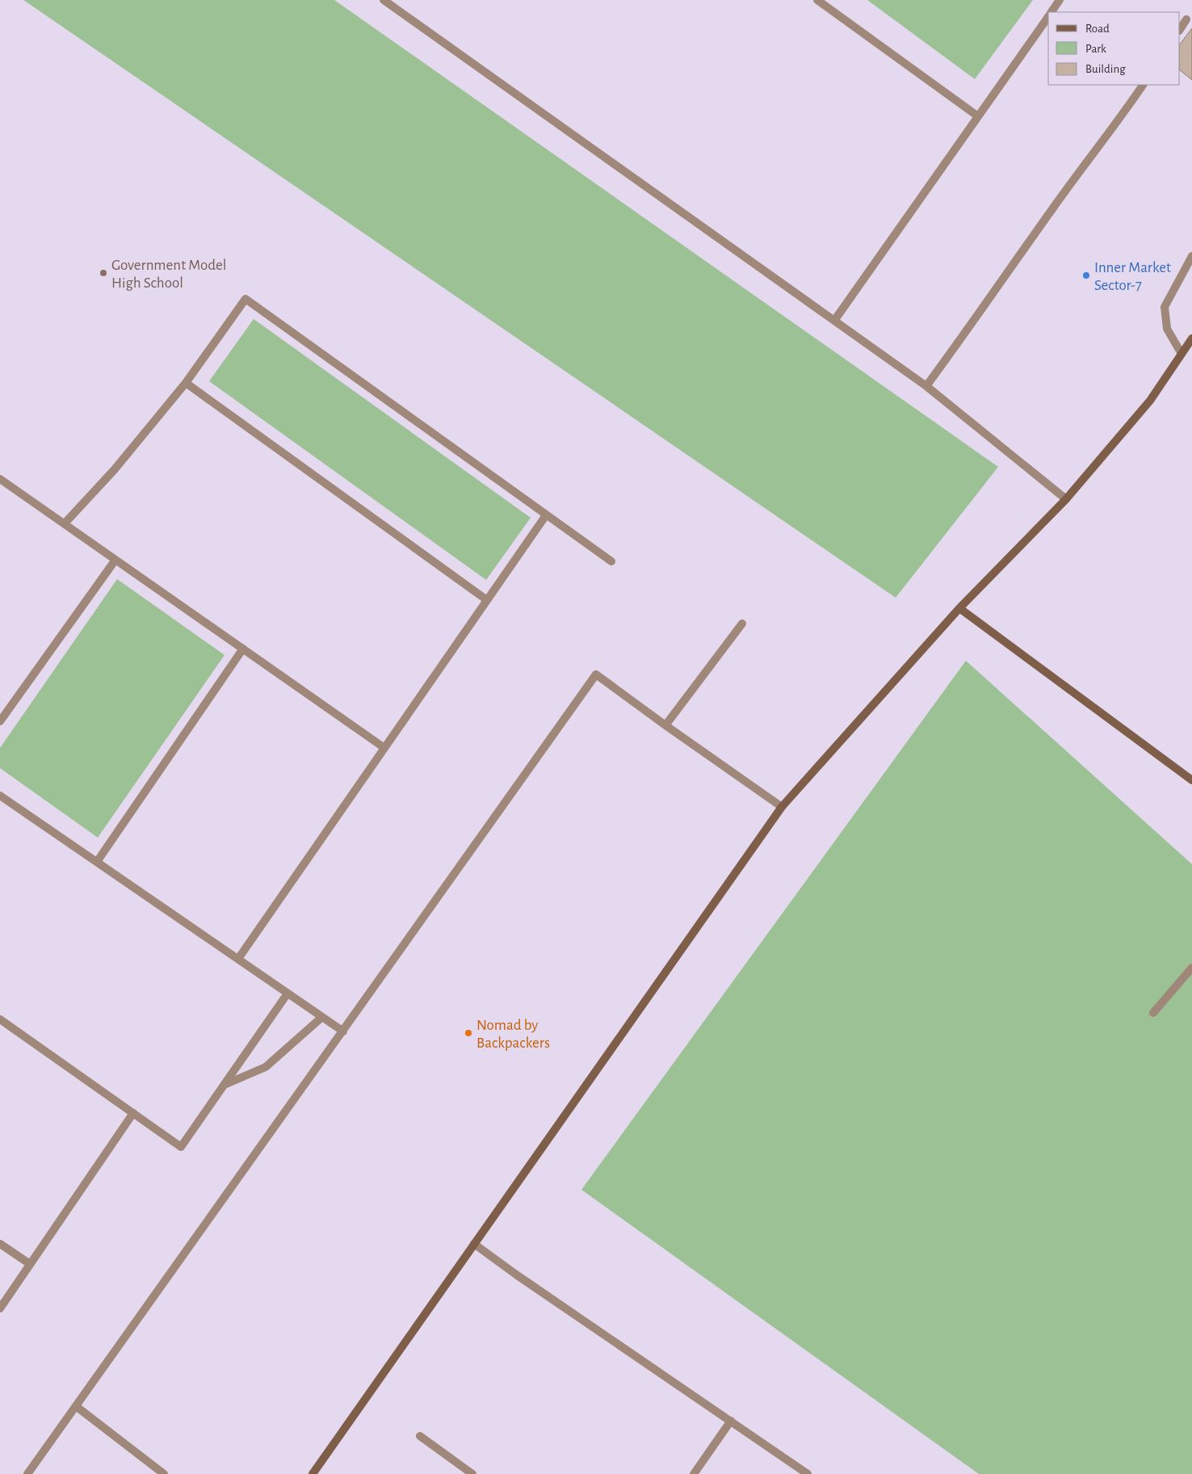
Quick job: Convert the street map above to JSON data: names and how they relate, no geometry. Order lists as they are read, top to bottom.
{
  "places": ["Government Model High School", "Inner Market Sector-7", "Nomad by Backpackers"],
  "legend": ["Road", "Park", "Building"]
}
